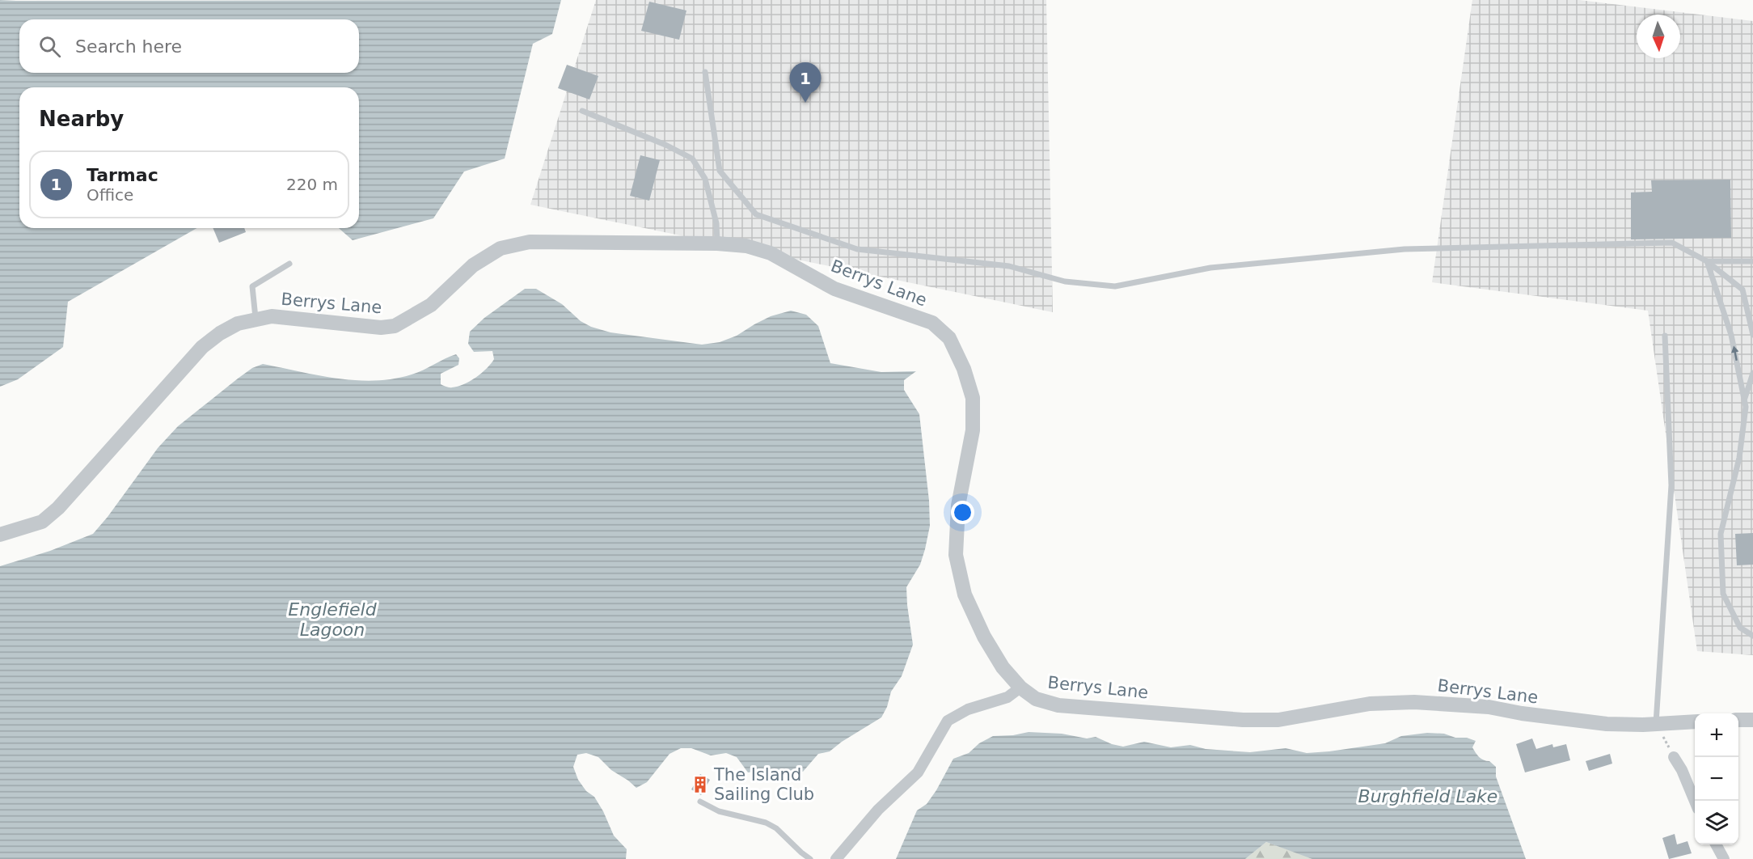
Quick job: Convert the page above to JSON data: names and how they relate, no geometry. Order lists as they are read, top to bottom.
{
  "streets": {
    "street": ["Berrys Lane"]
  },
  "water": ["Englefield Lagoon", "Burghfield Lake"],
  "places": {
    "building": ["The Island Sailing Club"]
  },
  "north": "bottom",
  "page": {
    "search": "Search here",
    "pins": "1",
    "heading": "Nearby",
    "list": [
      {
        "mark": "1",
        "name": "Tarmac",
        "note": "Office",
        "value": "220 m"
      }
    ],
    "map_buttons": ["+", "−"]
  }
}
